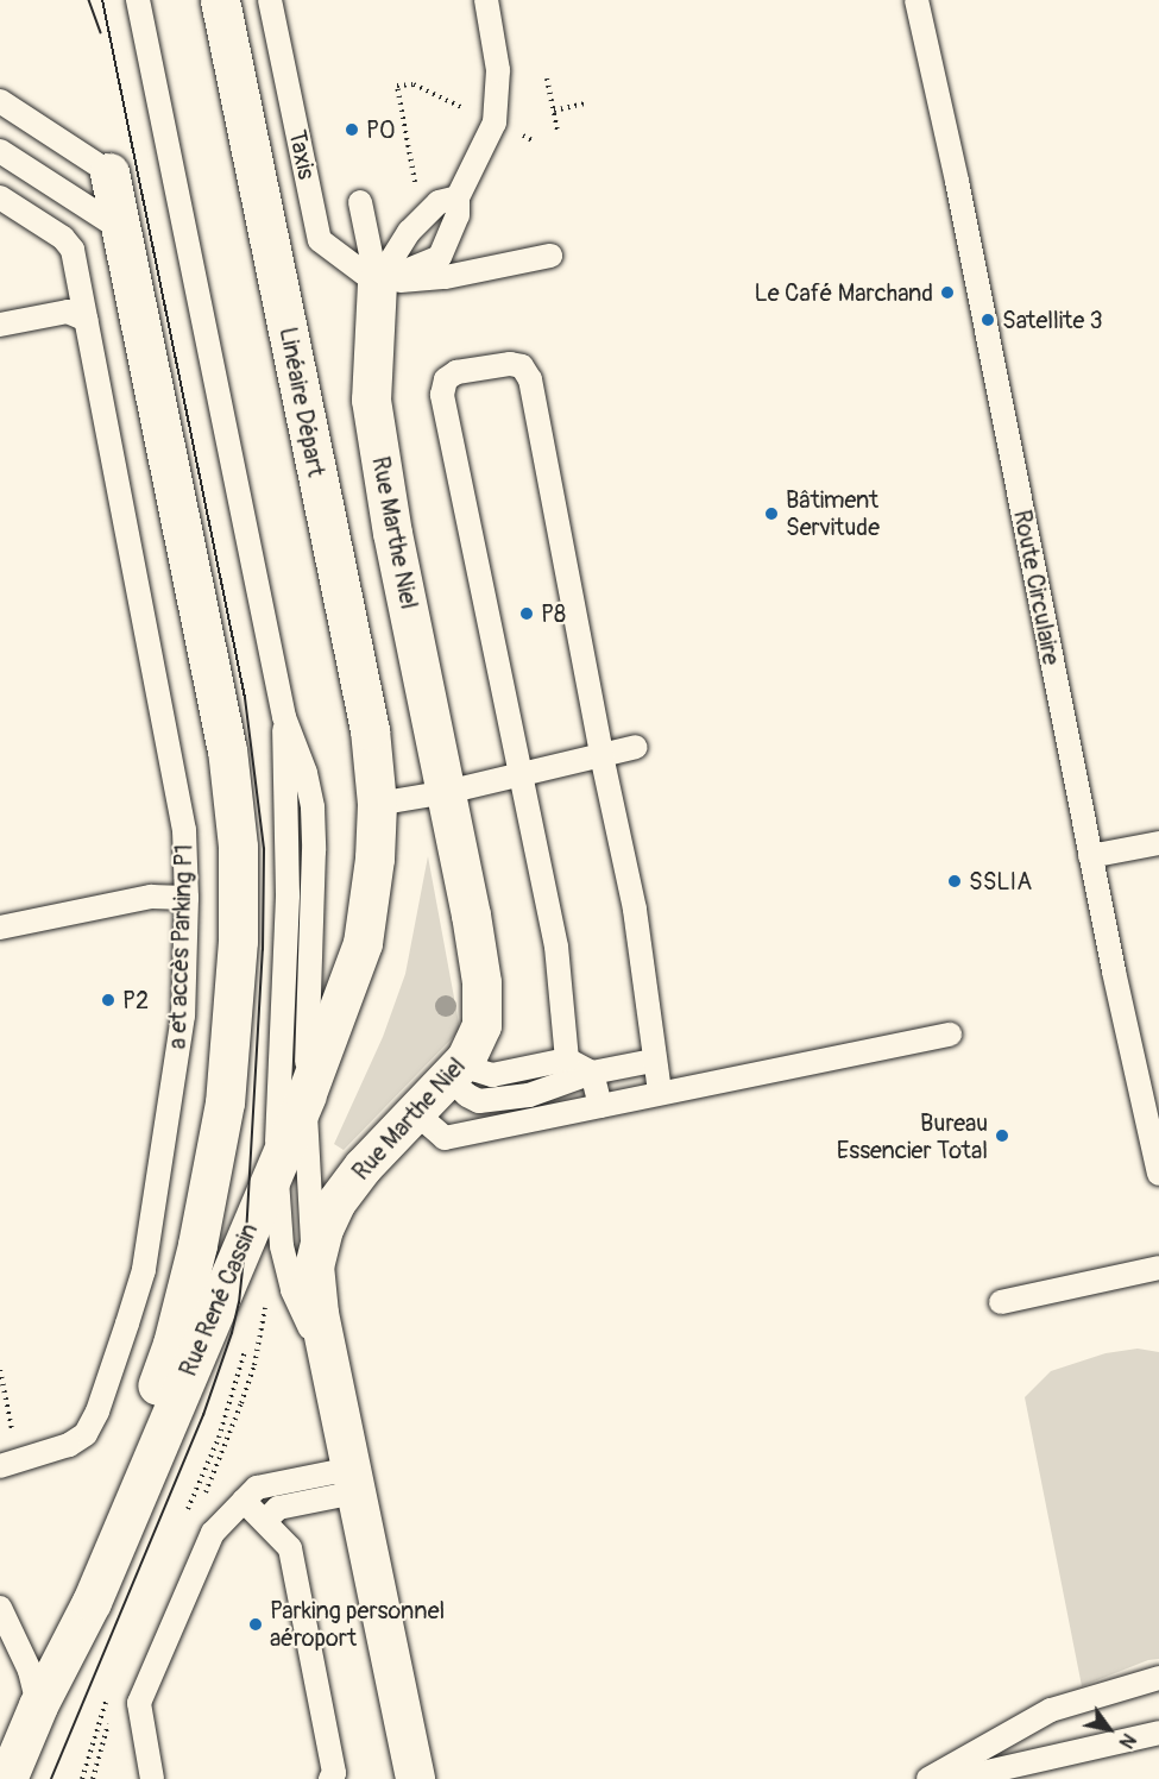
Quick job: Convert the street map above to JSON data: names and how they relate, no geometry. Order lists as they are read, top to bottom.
{
  "streets": {
    "street": ["Linéaire Départ", "Rue Marthe Niel", "Rue René Cassin"],
    "lane": ["Taxis", "Route Circulaire", "a et accès Parking P1"]
  },
  "crossings": [
    ["Taxis", "Rue Marthe Niel"],
    ["Linéaire Départ", "Rue René Cassin"]
  ],
  "places": [
    "P0",
    "Le Café Marchand",
    "Satellite 3",
    "Bâtiment Servitude",
    "P8",
    "SSLIA",
    "P2",
    "Bureau Essencier Total",
    "Parking personnel aéroport"
  ],
  "north": "bottom right"
}
